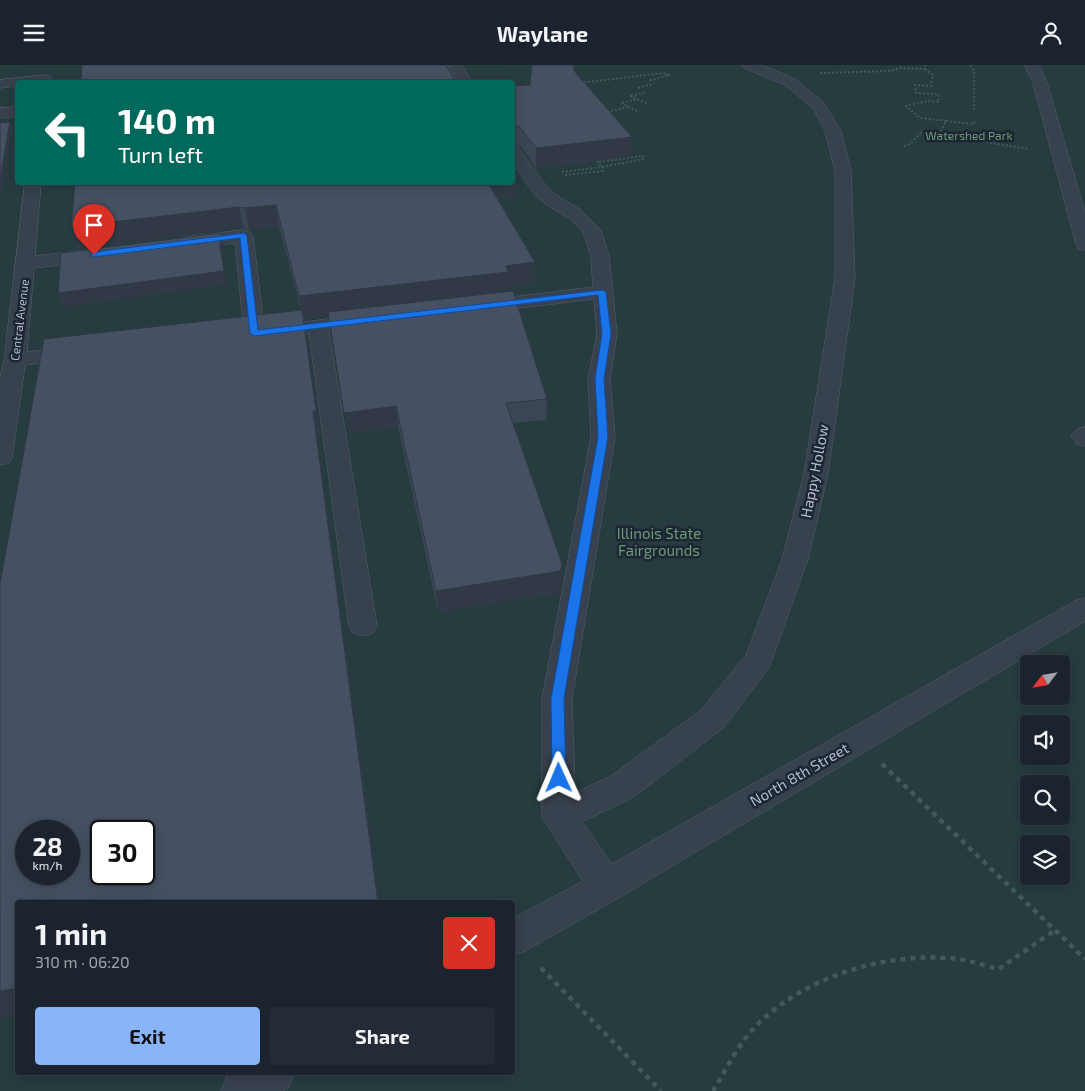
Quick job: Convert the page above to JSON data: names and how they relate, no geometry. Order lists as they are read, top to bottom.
{
  "streets": {
    "street": ["Central Avenue", "Happy Hollow", "North 8th Street"]
  },
  "parks": ["Watershed Park", "Illinois State Fairgrounds"],
  "north": "bottom left",
  "page": {
    "header": "Waylane",
    "turn": ["140 m", "Turn left"],
    "speed": "28 km/h",
    "limit": "30",
    "heading": ["1 min", "310 m · 06:20"],
    "buttons": ["Exit", "Share"]
  }
}
